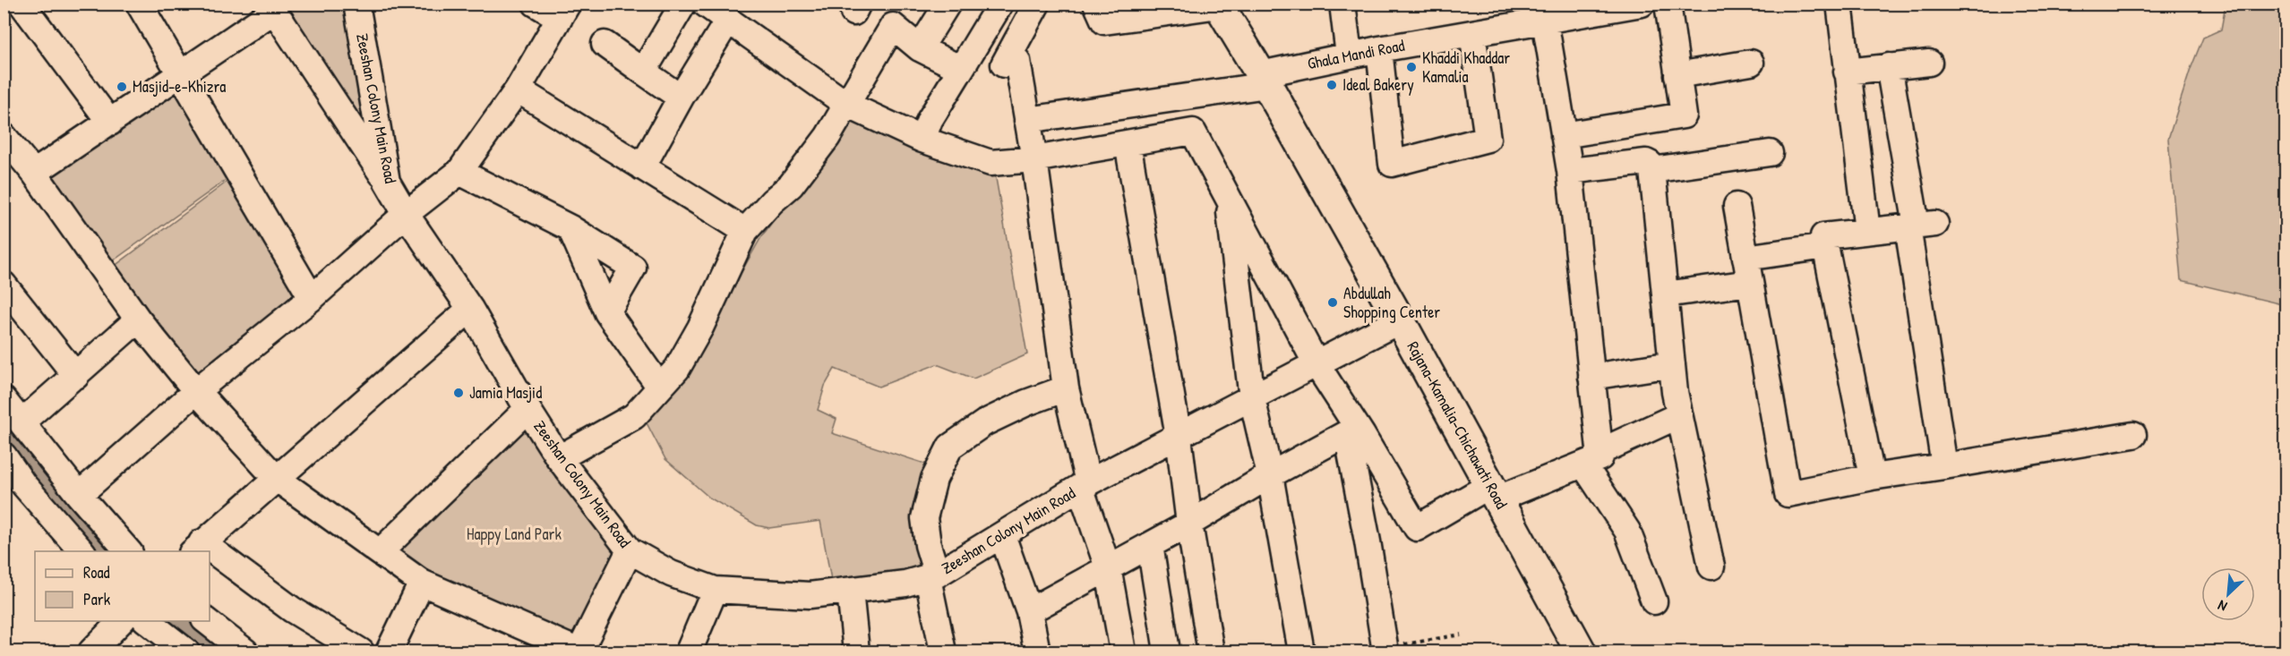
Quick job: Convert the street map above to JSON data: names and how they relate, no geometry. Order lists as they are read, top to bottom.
{
  "streets": {
    "main road": ["Rajana-Kamalia-Chichawati Road"],
    "street": ["Ghala Mandi Road", "Zeeshan Colony Main Road"]
  },
  "crossings": [
    ["Ghala Mandi Road", "Rajana-Kamalia-Chichawati Road"],
    ["Zeeshan Colony Main Road", "Rajana-Kamalia-Chichawati Road"]
  ],
  "parks": ["Happy Land Park"],
  "places": [
    "Khaddi Khaddar Kamalia",
    "Ideal Bakery",
    "Masjid-e-Khizra",
    "Abdullah Shopping Center",
    "Jamia Masjid"
  ],
  "legend": ["Road", "Park"],
  "north": "bottom left"
}
